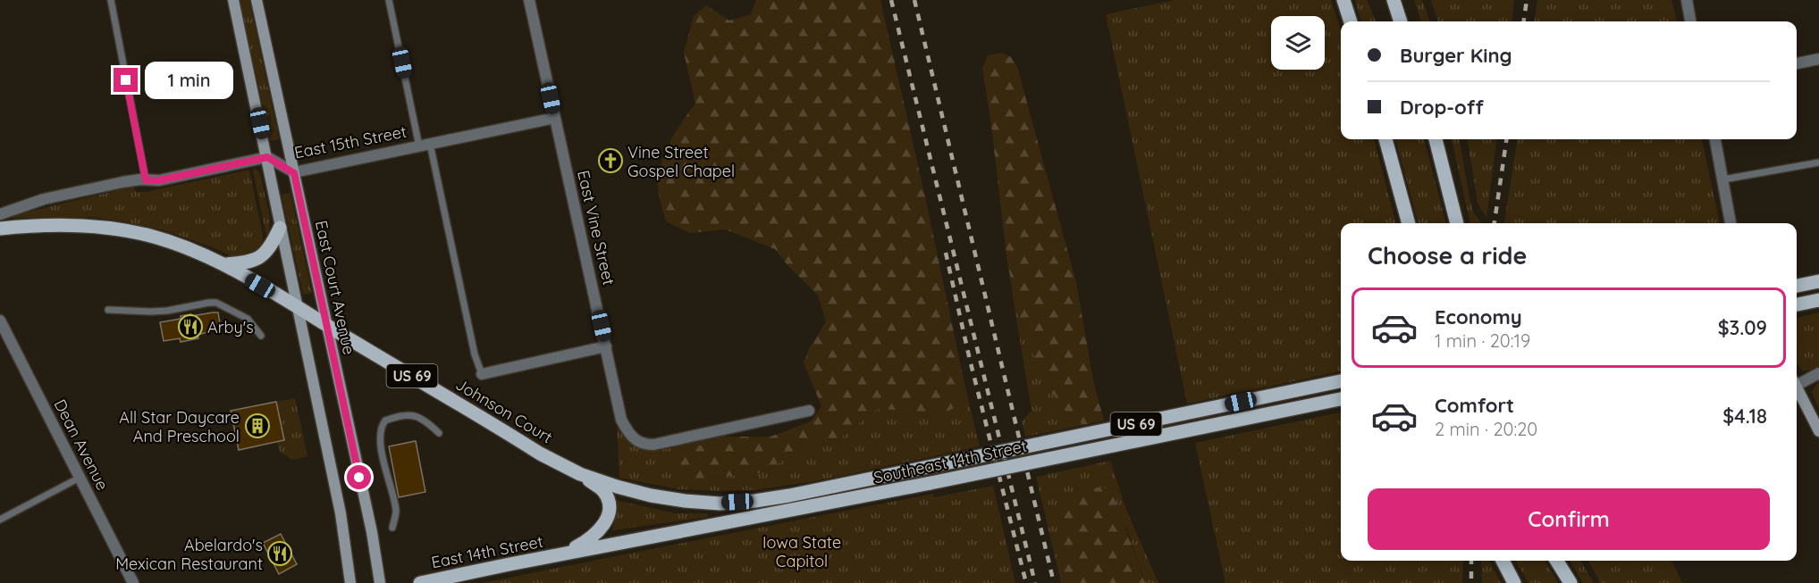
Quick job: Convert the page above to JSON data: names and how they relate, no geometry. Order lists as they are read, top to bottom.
{
  "streets": {
    "main road": [
      "US 69",
      "Johnson Court",
      "Southeast 14th Street",
      "East 14th Street"
    ],
    "street": [
      "East 15th Street",
      "East Vine Street",
      "East Court Avenue",
      "Dean Avenue"
    ]
  },
  "crossings": [
    ["East 15th Street", "East Vine Street"],
    ["East 15th Street", "East Court Avenue"],
    ["East Court Avenue", "Johnson Court"],
    ["Johnson Court", "Southeast 14th Street"],
    ["Southeast 14th Street", "East 14th Street"]
  ],
  "parks": ["Iowa State Capitol"],
  "places": {
    "church": ["Vine Street Gospel Chapel"],
    "restaurant": ["Arby's", "Abelardo's Mexican Restaurant"],
    "building": ["All Star Daycare And Preschool"]
  },
  "page": {
    "banner": ["Burger King", "Drop-off"],
    "bubble": "1 min",
    "heading": "Choose a ride",
    "list": [
      {
        "name": "Economy",
        "note": "1 min · 20:19",
        "value": "$3.09"
      },
      {
        "name": "Comfort",
        "note": "2 min · 20:20",
        "value": "$4.18"
      }
    ],
    "buttons": "Confirm"
  }
}
